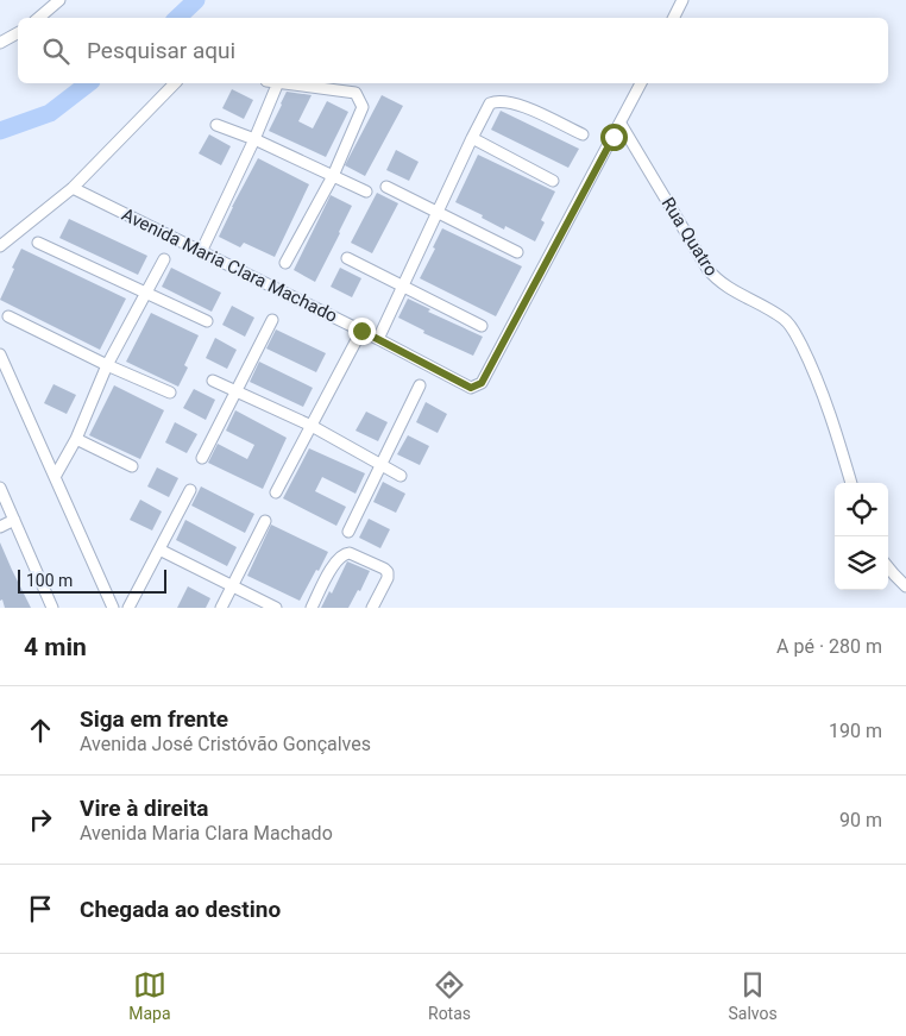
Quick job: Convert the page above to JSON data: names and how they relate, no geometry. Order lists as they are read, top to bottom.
{
  "streets": {
    "street": ["Rua Quatro", "Avenida Maria Clara Machado"]
  },
  "crossings": [
    ["Rua Quatro", "Avenida Maria Clara Machado"]
  ],
  "scale_bar": "100 m",
  "page": {
    "search": "Pesquisar aqui",
    "scale": "100 m",
    "heading": ["4 min", "A pé · 280 m"],
    "list": [
      ["Siga em frente", "Avenida José Cristóvão Gonçalves", "190 m"],
      ["Vire à direita", "Avenida Maria Clara Machado", "90 m"],
      "Chegada ao destino"
    ],
    "nav": ["Mapa", "Rotas", "Salvos"]
  }
}
